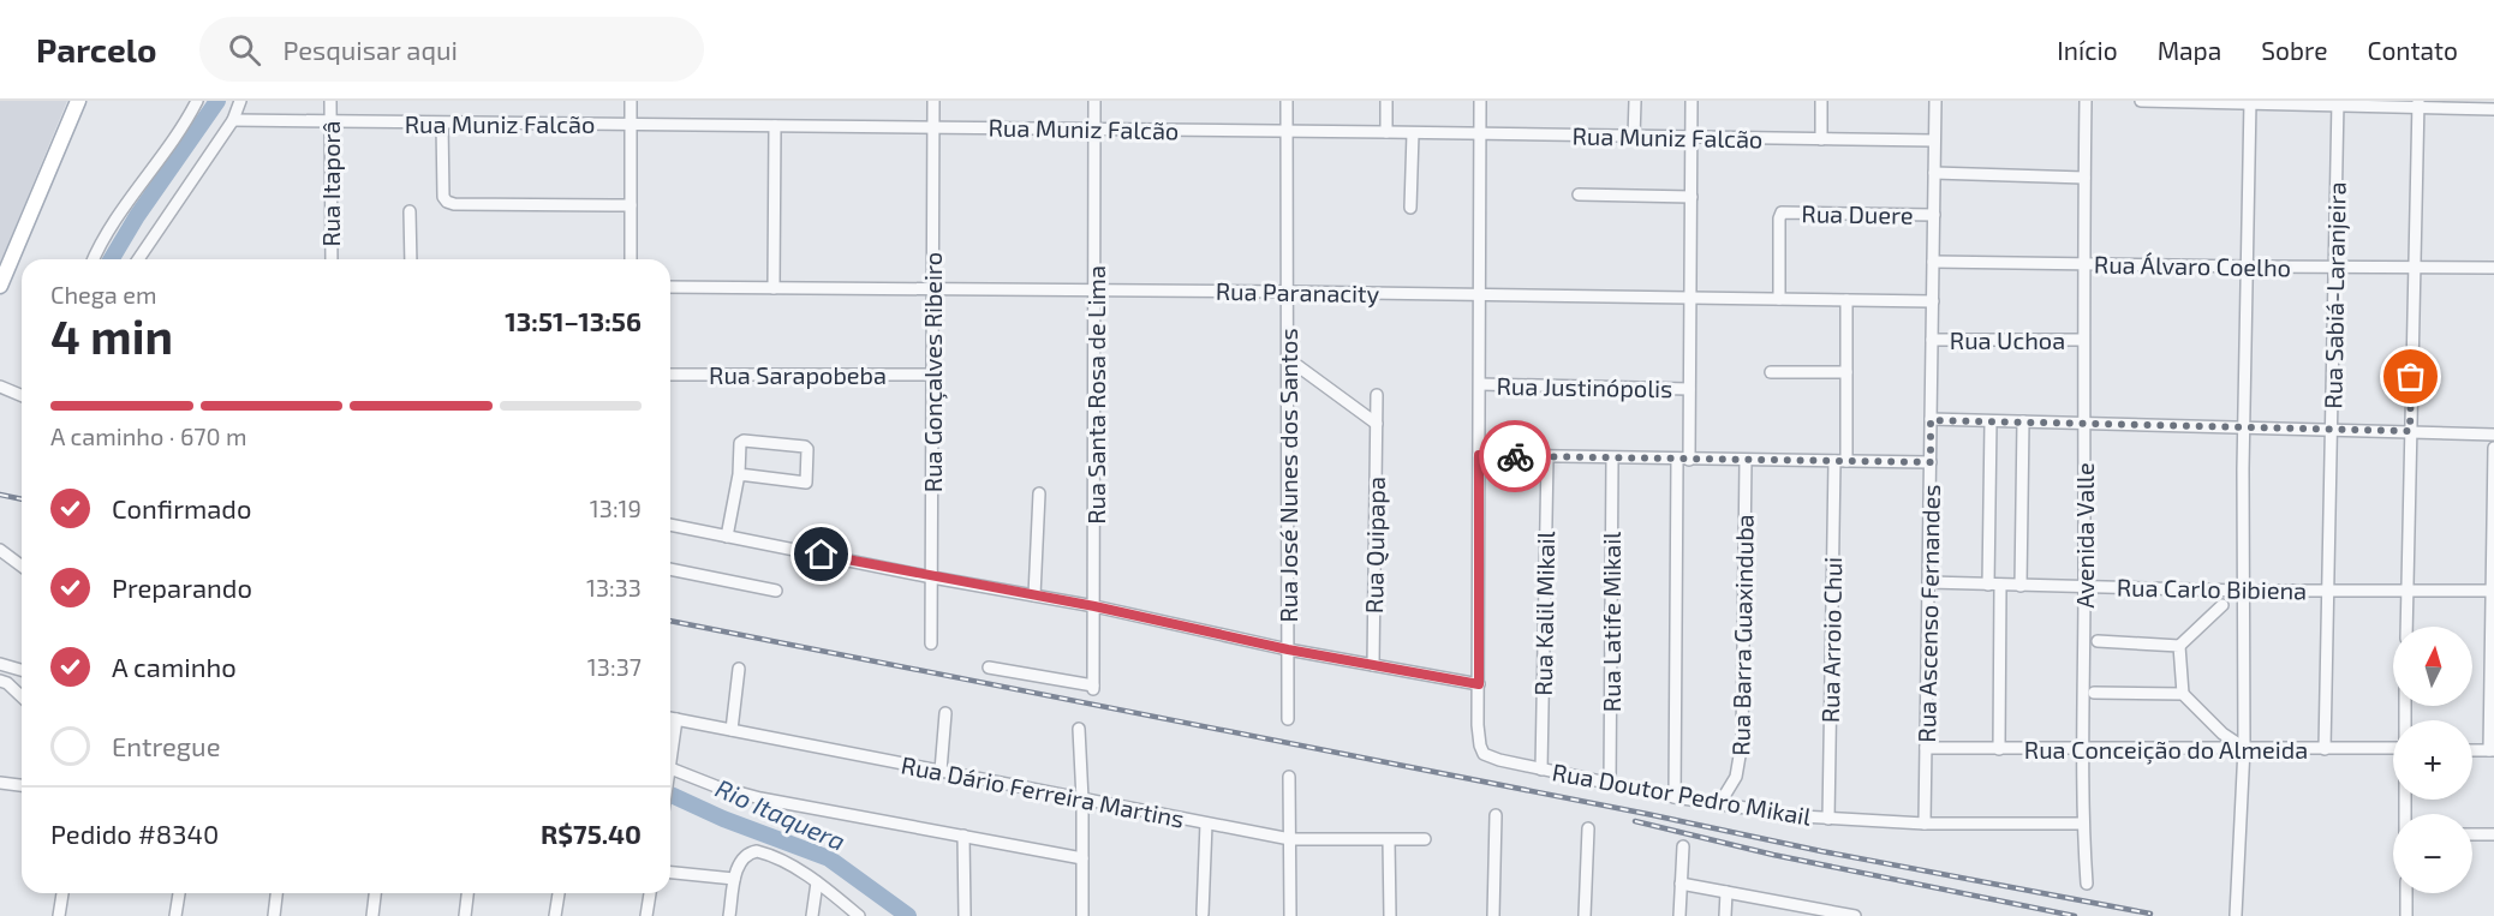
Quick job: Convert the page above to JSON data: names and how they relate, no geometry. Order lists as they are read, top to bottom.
{
  "streets": {
    "street": [
      "Rua Muniz Falcão",
      "Rua Itaporâ",
      "Rua Duere",
      "Rua Álvaro Coelho",
      "Rua Paranacity",
      "Rua Sabiá-Laranjeira",
      "Rua Uchoa",
      "Rua Gonçalves Ribeiro",
      "Rua Sarapobeba",
      "Rua Justinópolis",
      "Rua Santa Rosa de Lima",
      "Rua José Nunes dos Santos",
      "Avenida Valle",
      "Rua Quipapa",
      "Rua Carlo Bibiena",
      "Rua Kalil Mikail",
      "Rua Ascenso Fernandes",
      "Rua Latife Mikail",
      "Rua Barra Guaxinduba",
      "Rua Arroio Chui",
      "Rua Conceição do Almeida",
      "Rua Dário Ferreira Martins",
      "Rua Doutor Pedro Mikail"
    ]
  },
  "crossings": [
    ["Rua Muniz Falcão", "Rua Itaporâ"],
    ["Rua Muniz Falcão", "Rua Gonçalves Ribeiro"],
    ["Rua Muniz Falcão", "Rua Santa Rosa de Lima"],
    ["Rua Muniz Falcão", "Rua José Nunes dos Santos"],
    ["Rua Muniz Falcão", "Rua Ascenso Fernandes"],
    ["Rua Duere", "Rua Paranacity"],
    ["Rua Duere", "Rua Ascenso Fernandes"],
    ["Rua Álvaro Coelho", "Rua Sabiá-Laranjeira"],
    ["Rua Álvaro Coelho", "Avenida Valle"],
    ["Rua Álvaro Coelho", "Rua Ascenso Fernandes"],
    ["Rua Paranacity", "Rua Gonçalves Ribeiro"],
    ["Rua Paranacity", "Rua Santa Rosa de Lima"],
    ["Rua Paranacity", "Rua José Nunes dos Santos"],
    ["Rua Paranacity", "Rua Ascenso Fernandes"],
    ["Rua Sabiá-Laranjeira", "Rua Carlo Bibiena"],
    ["Rua Sabiá-Laranjeira", "Rua Conceição do Almeida"],
    ["Rua Uchoa", "Avenida Valle"],
    ["Rua Uchoa", "Rua Ascenso Fernandes"],
    ["Rua Gonçalves Ribeiro", "Rua Sarapobeba"],
    ["Avenida Valle", "Rua Carlo Bibiena"],
    ["Avenida Valle", "Rua Conceição do Almeida"],
    ["Avenida Valle", "Rua Doutor Pedro Mikail"],
    ["Rua Carlo Bibiena", "Rua Ascenso Fernandes"],
    ["Rua Kalil Mikail", "Rua Doutor Pedro Mikail"],
    ["Rua Ascenso Fernandes", "Rua Conceição do Almeida"],
    ["Rua Ascenso Fernandes", "Rua Doutor Pedro Mikail"],
    ["Rua Latife Mikail", "Rua Doutor Pedro Mikail"],
    ["Rua Barra Guaxinduba", "Rua Doutor Pedro Mikail"],
    ["Rua Arroio Chui", "Rua Doutor Pedro Mikail"]
  ],
  "water": ["Rio Itaquera"],
  "north": "top",
  "page": {
    "header": "Parcelo",
    "search": "Pesquisar aqui",
    "nav": [
      "Início",
      "Mapa",
      "Sobre",
      "Contato"
    ],
    "heading": ["4 min", "Chega em", "13:51–13:56"],
    "panel": ["Pedido #8340", "R$75.40"],
    "bar": "A caminho · 670 m",
    "list": [
      ["Confirmado", "13:19"],
      ["Preparando", "13:33"],
      ["A caminho", "13:37"],
      "Entregue"
    ],
    "map_buttons": ["+", "−"]
  }
}
